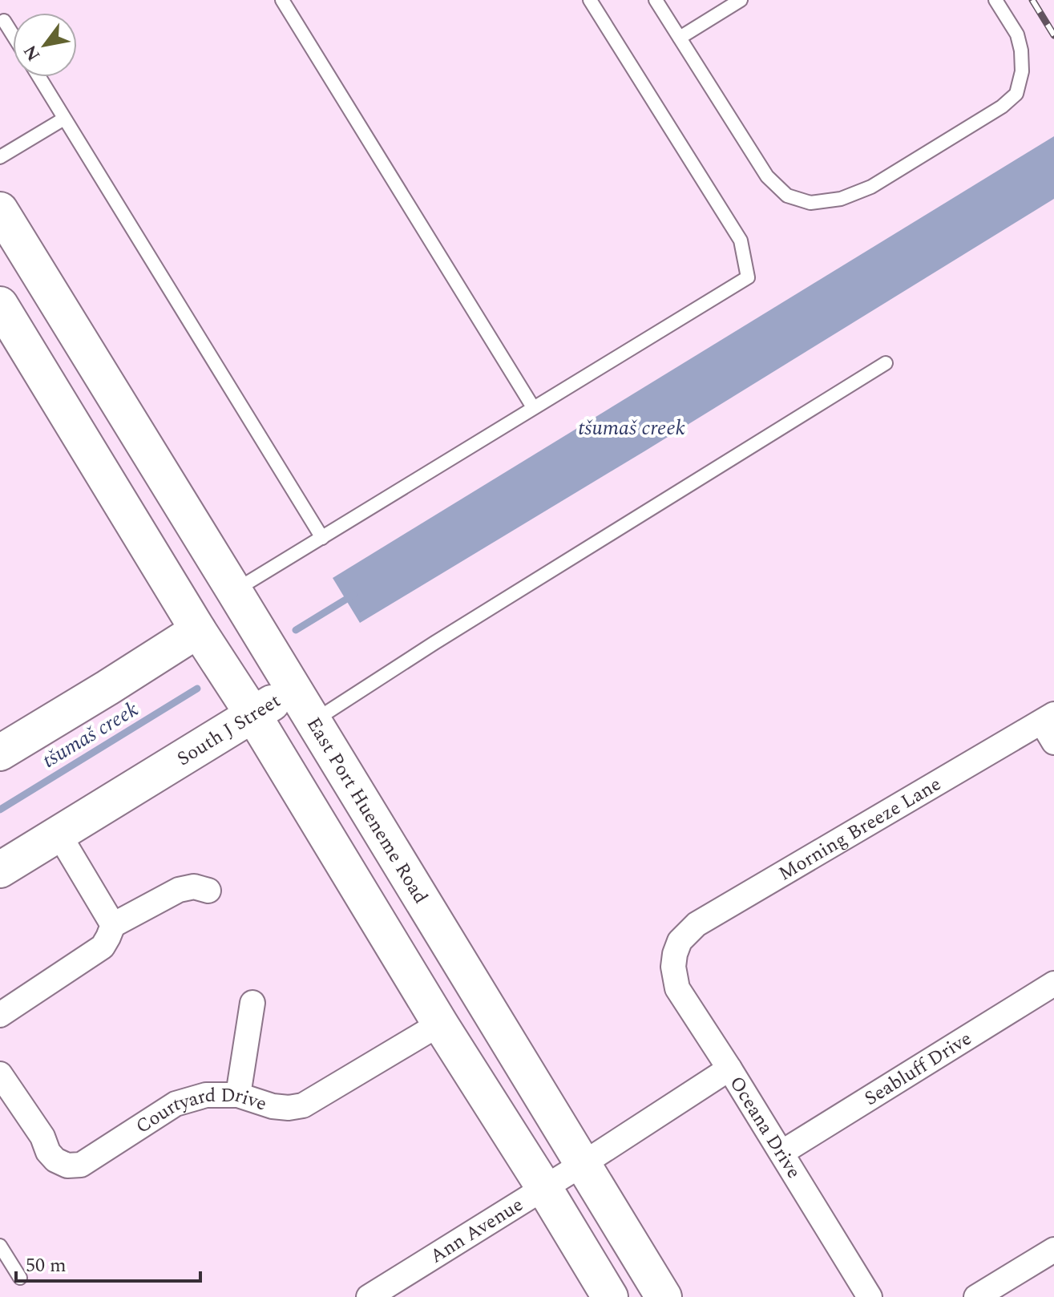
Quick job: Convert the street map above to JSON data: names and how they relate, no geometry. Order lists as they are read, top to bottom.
{
  "streets": {
    "main road": ["South J Street", "East Port Hueneme Road"],
    "street": [
      "Morning Breeze Lane",
      "Seabluff Drive",
      "Courtyard Drive",
      "Oceana Drive",
      "Ann Avenue"
    ]
  },
  "crossings": [
    ["South J Street", "East Port Hueneme Road"],
    ["East Port Hueneme Road", "Ann Avenue"],
    ["Morning Breeze Lane", "Oceana Drive"],
    ["Seabluff Drive", "Oceana Drive"],
    ["Oceana Drive", "Ann Avenue"]
  ],
  "water": ["tšumaš creek"],
  "scale_bar": "50 m",
  "north": "bottom left"
}
